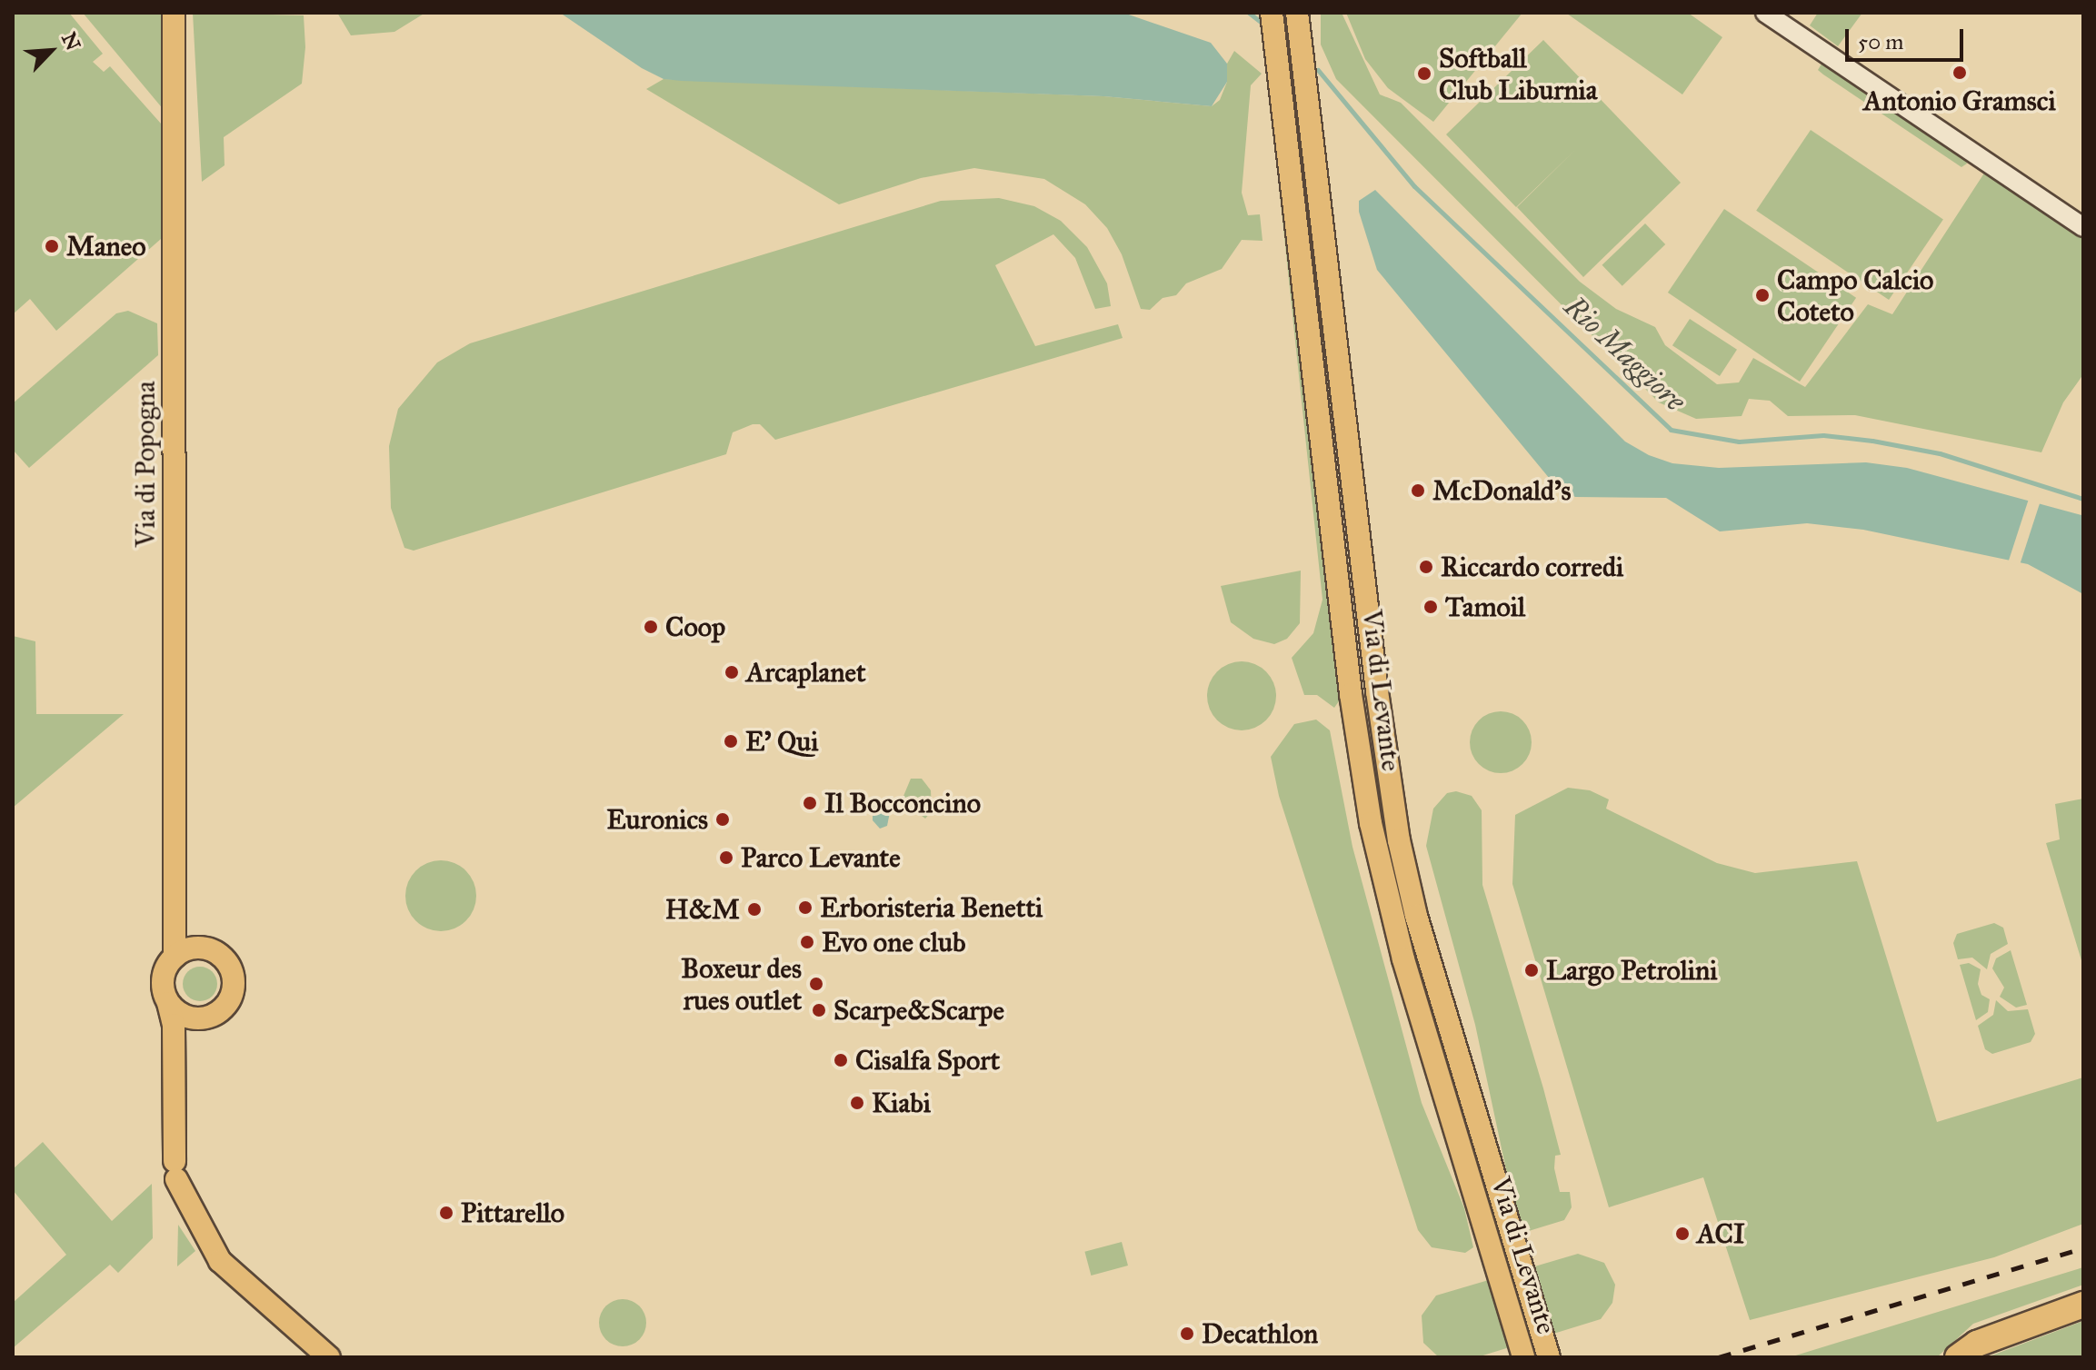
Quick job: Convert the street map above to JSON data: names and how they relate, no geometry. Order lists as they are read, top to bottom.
{
  "streets": {
    "main road": ["Via di Popogna", "Via di Levante"]
  },
  "water": ["Rio Maggiore"],
  "places": [
    "Antonio Gramsci",
    "Softball Club Liburnia",
    "Maneo",
    "Campo Calcio Coteto",
    "McDonald's",
    "Riccardo corredi",
    "Tamoil",
    "Coop",
    "Arcaplanet",
    "E' Qui",
    "Il Bocconcino",
    "Euronics",
    "Parco Levante",
    "Erboristeria Benetti",
    "H&M",
    "Evo one club",
    "Largo Petrolini",
    "Boxeur des rues outlet",
    "Scarpe&Scarpe",
    "Cisalfa Sport",
    "Kiabi",
    "Pittarello",
    "ACI",
    "Decathlon"
  ],
  "scale_bar": "50 m",
  "north": "top right"
}
